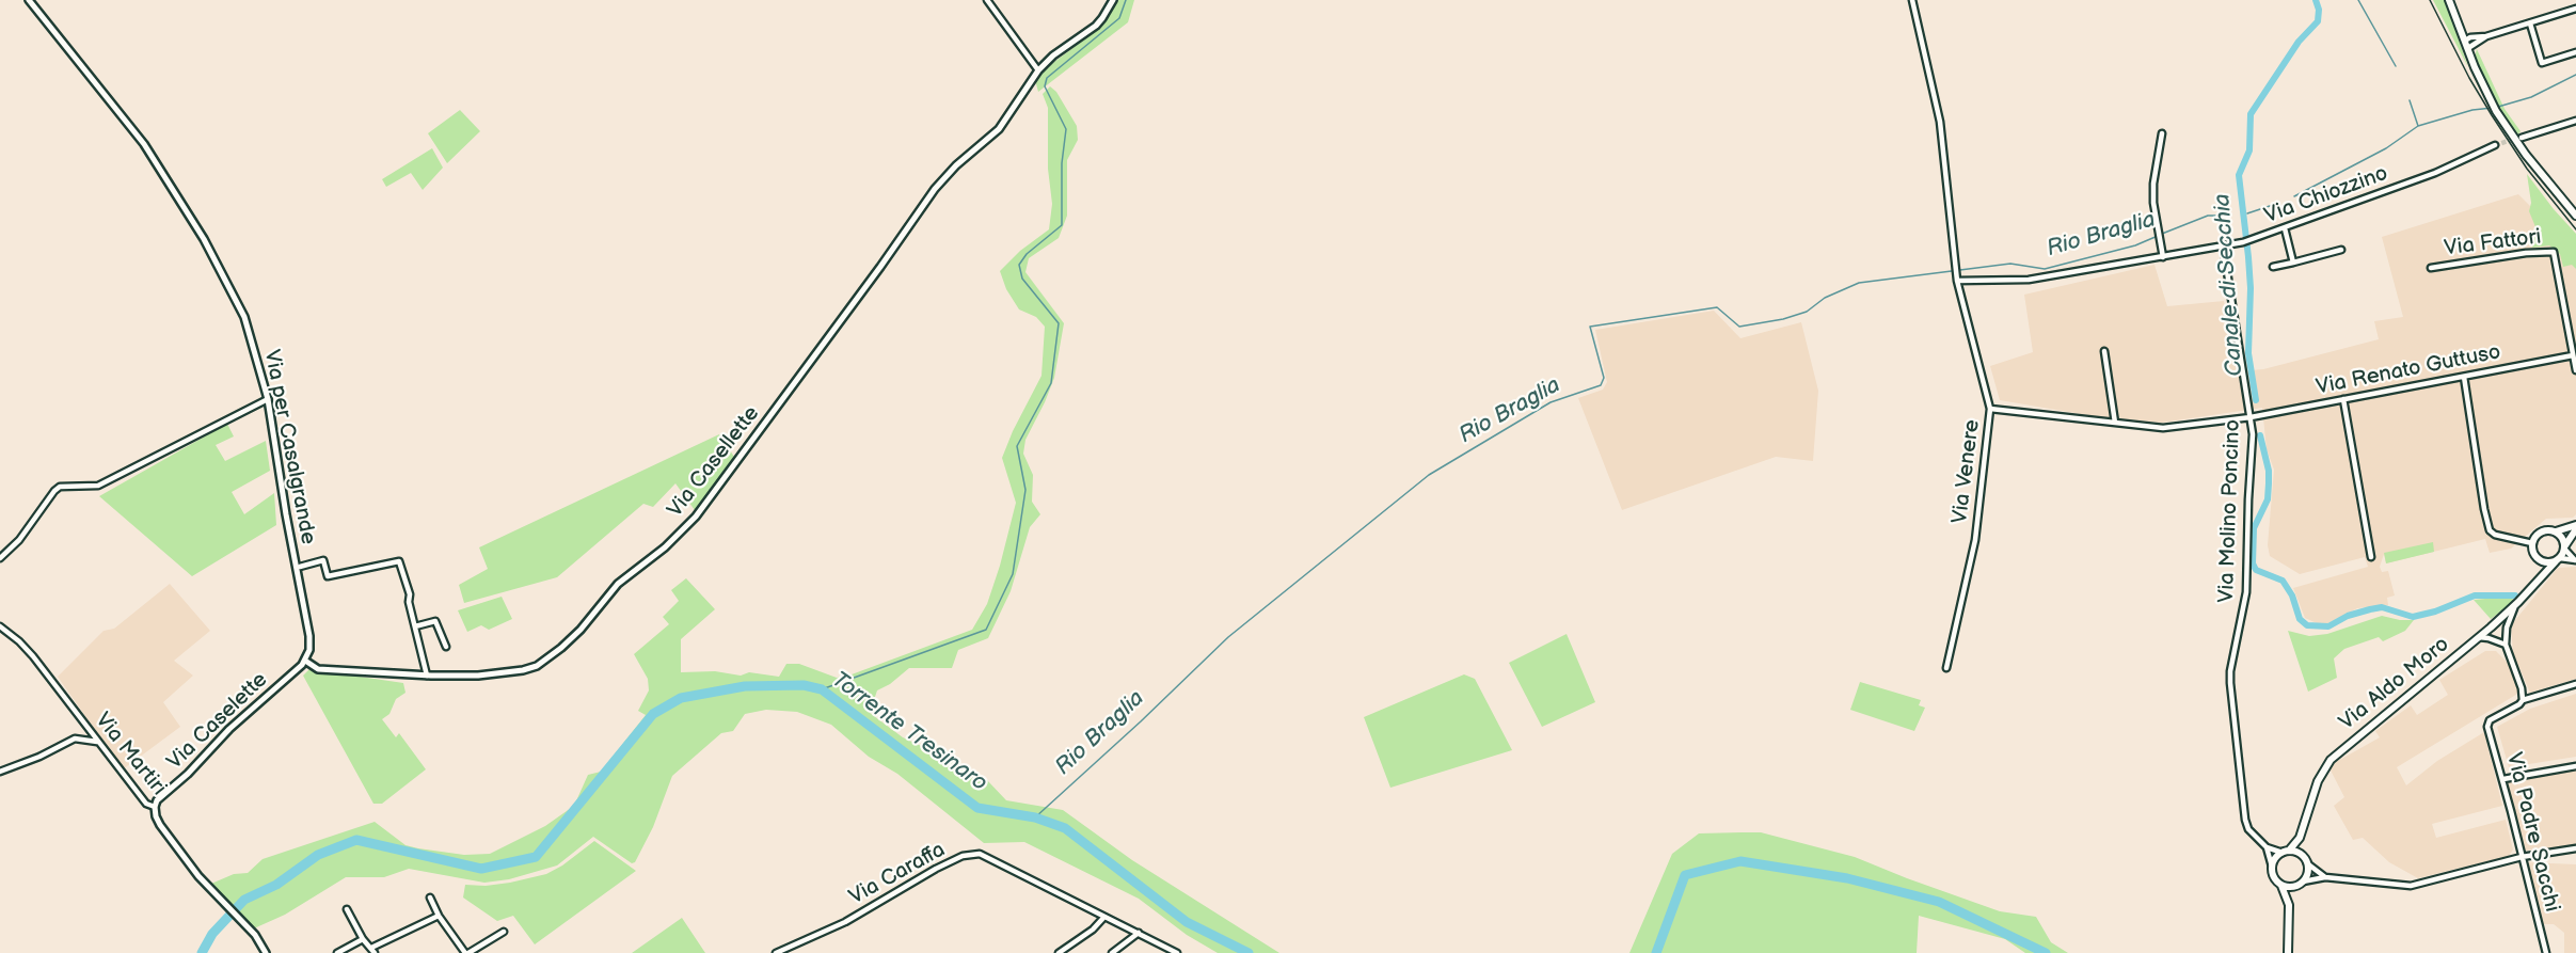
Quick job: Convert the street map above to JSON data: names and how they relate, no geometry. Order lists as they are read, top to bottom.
{
  "streets": {
    "main road": ["Via Aldo Moro"],
    "street": [
      "Via Chiozzino",
      "Via Fattori",
      "Via Renato Guttuso",
      "Via per Casalgrande",
      "Via Casellette",
      "Via Venere",
      "Via Molino Poncino",
      "Via Caselette",
      "Via Martiri",
      "Via Padre Sacchi",
      "Via Caraffa"
    ]
  },
  "crossings": [
    ["Via Chiozzino", "Via Venere"],
    ["Via Chiozzino", "Via Molino Poncino"],
    ["Via Fattori", "Via Renato Guttuso"],
    ["Via Renato Guttuso", "Via Venere"],
    ["Via Renato Guttuso", "Via Molino Poncino"],
    ["Via per Casalgrande", "Via Casellette"],
    ["Via per Casalgrande", "Via Caselette"],
    ["Via Casellette", "Via Caselette"],
    ["Via Molino Poncino", "Via Aldo Moro"],
    ["Via Caselette", "Via Martiri"]
  ],
  "water": ["Rio Braglia", "Canale di Secchia", "Torrente Tresinaro"]
}
